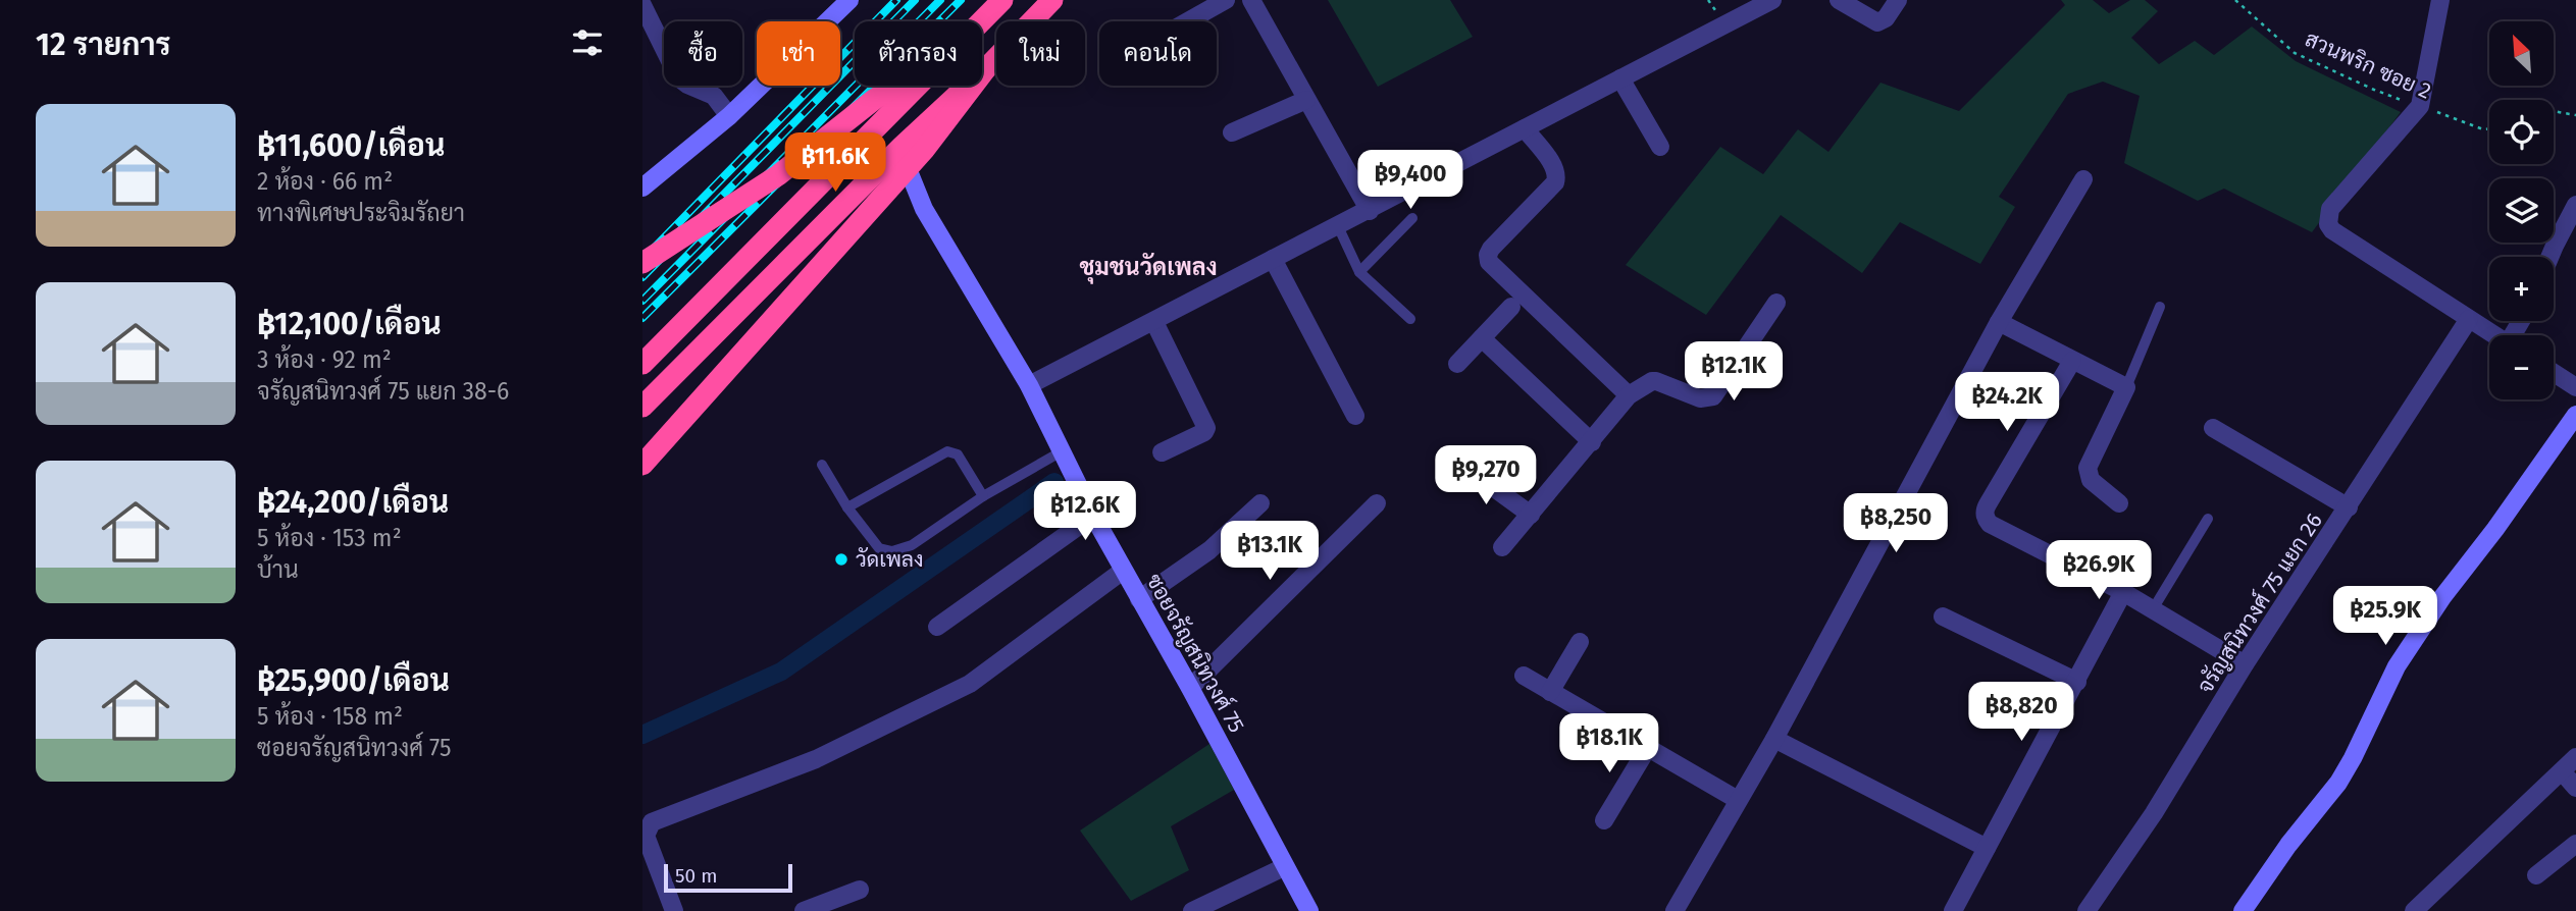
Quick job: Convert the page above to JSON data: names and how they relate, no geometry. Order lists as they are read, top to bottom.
{
  "streets": {
    "street": ["จรัญสนิทวงศ์ 75 แยก 26", "ซอยจรัญสนิทวงศ์ 75"],
    "path": ["สวนพริก ซอย 2"]
  },
  "districts": ["ชุมชนวัดเพลง"],
  "places": ["วัดเพลง"],
  "scale_bar": "50 m",
  "north": "top left",
  "page": {
    "heading": "12 รายการ",
    "map_buttons": ["+", "−"],
    "chip": [
      "ซื้อ",
      "เช่า",
      "ตัวกรอง",
      "ใหม่",
      "คอนโด"
    ],
    "list": [
      {
        "name": "฿11,600/เดือน",
        "note": "2 ห้อง · 66 m² · ทางพิเศษประจิมรัถยา"
      },
      {
        "name": "฿12,100/เดือน",
        "note": "3 ห้อง · 92 m² · จรัญสนิทวงศ์ 75 แยก 38-6"
      },
      {
        "name": "฿24,200/เดือน",
        "note": "5 ห้อง · 153 m² · บ้าน"
      },
      {
        "name": "฿25,900/เดือน",
        "note": "5 ห้อง · 158 m² · ซอยจรัญสนิทวงศ์ 75"
      }
    ],
    "price": [
      "฿11.6K",
      "฿9,400",
      "฿12.1K",
      "฿24.2K",
      "฿9,270",
      "฿12.6K",
      "฿8,250",
      "฿13.1K",
      "฿26.9K",
      "฿25.9K",
      "฿8,820",
      "฿18.1K"
    ],
    "scale": "50 m"
  }
}
